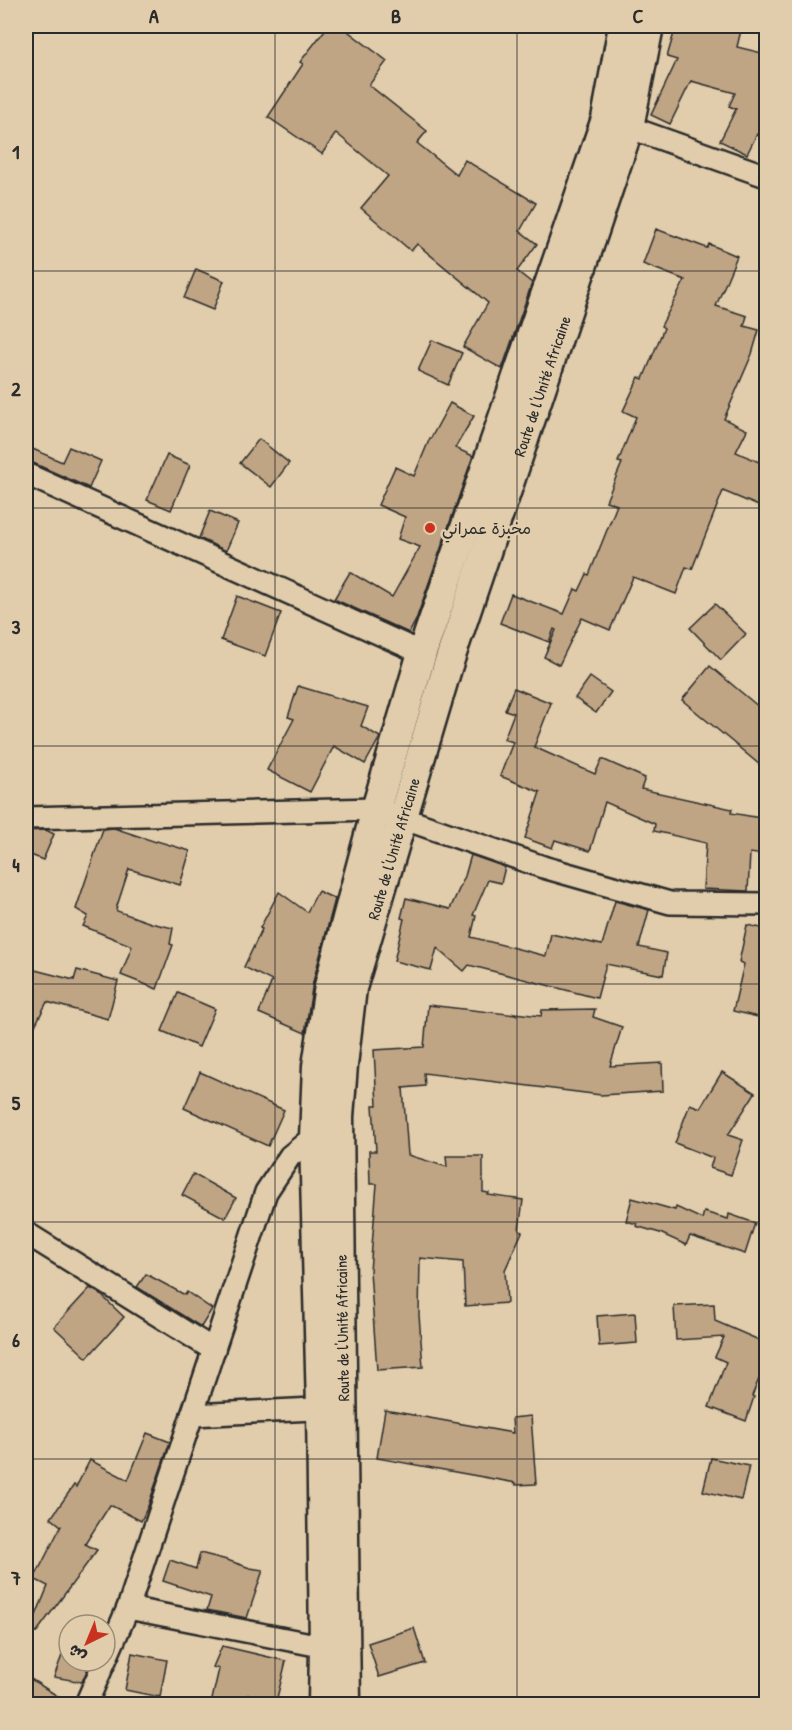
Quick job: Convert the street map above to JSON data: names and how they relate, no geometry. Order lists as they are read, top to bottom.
{
  "streets": {
    "main road": ["Route de l'Unité Africaine"]
  },
  "places": ["مخبزة عمراني"],
  "north": "bottom left",
  "grid": {
    "columns": ["A", "B", "C"],
    "rows": [
      "1",
      "2",
      "3",
      "4",
      "5",
      "6",
      "7"
    ]
  }
}
